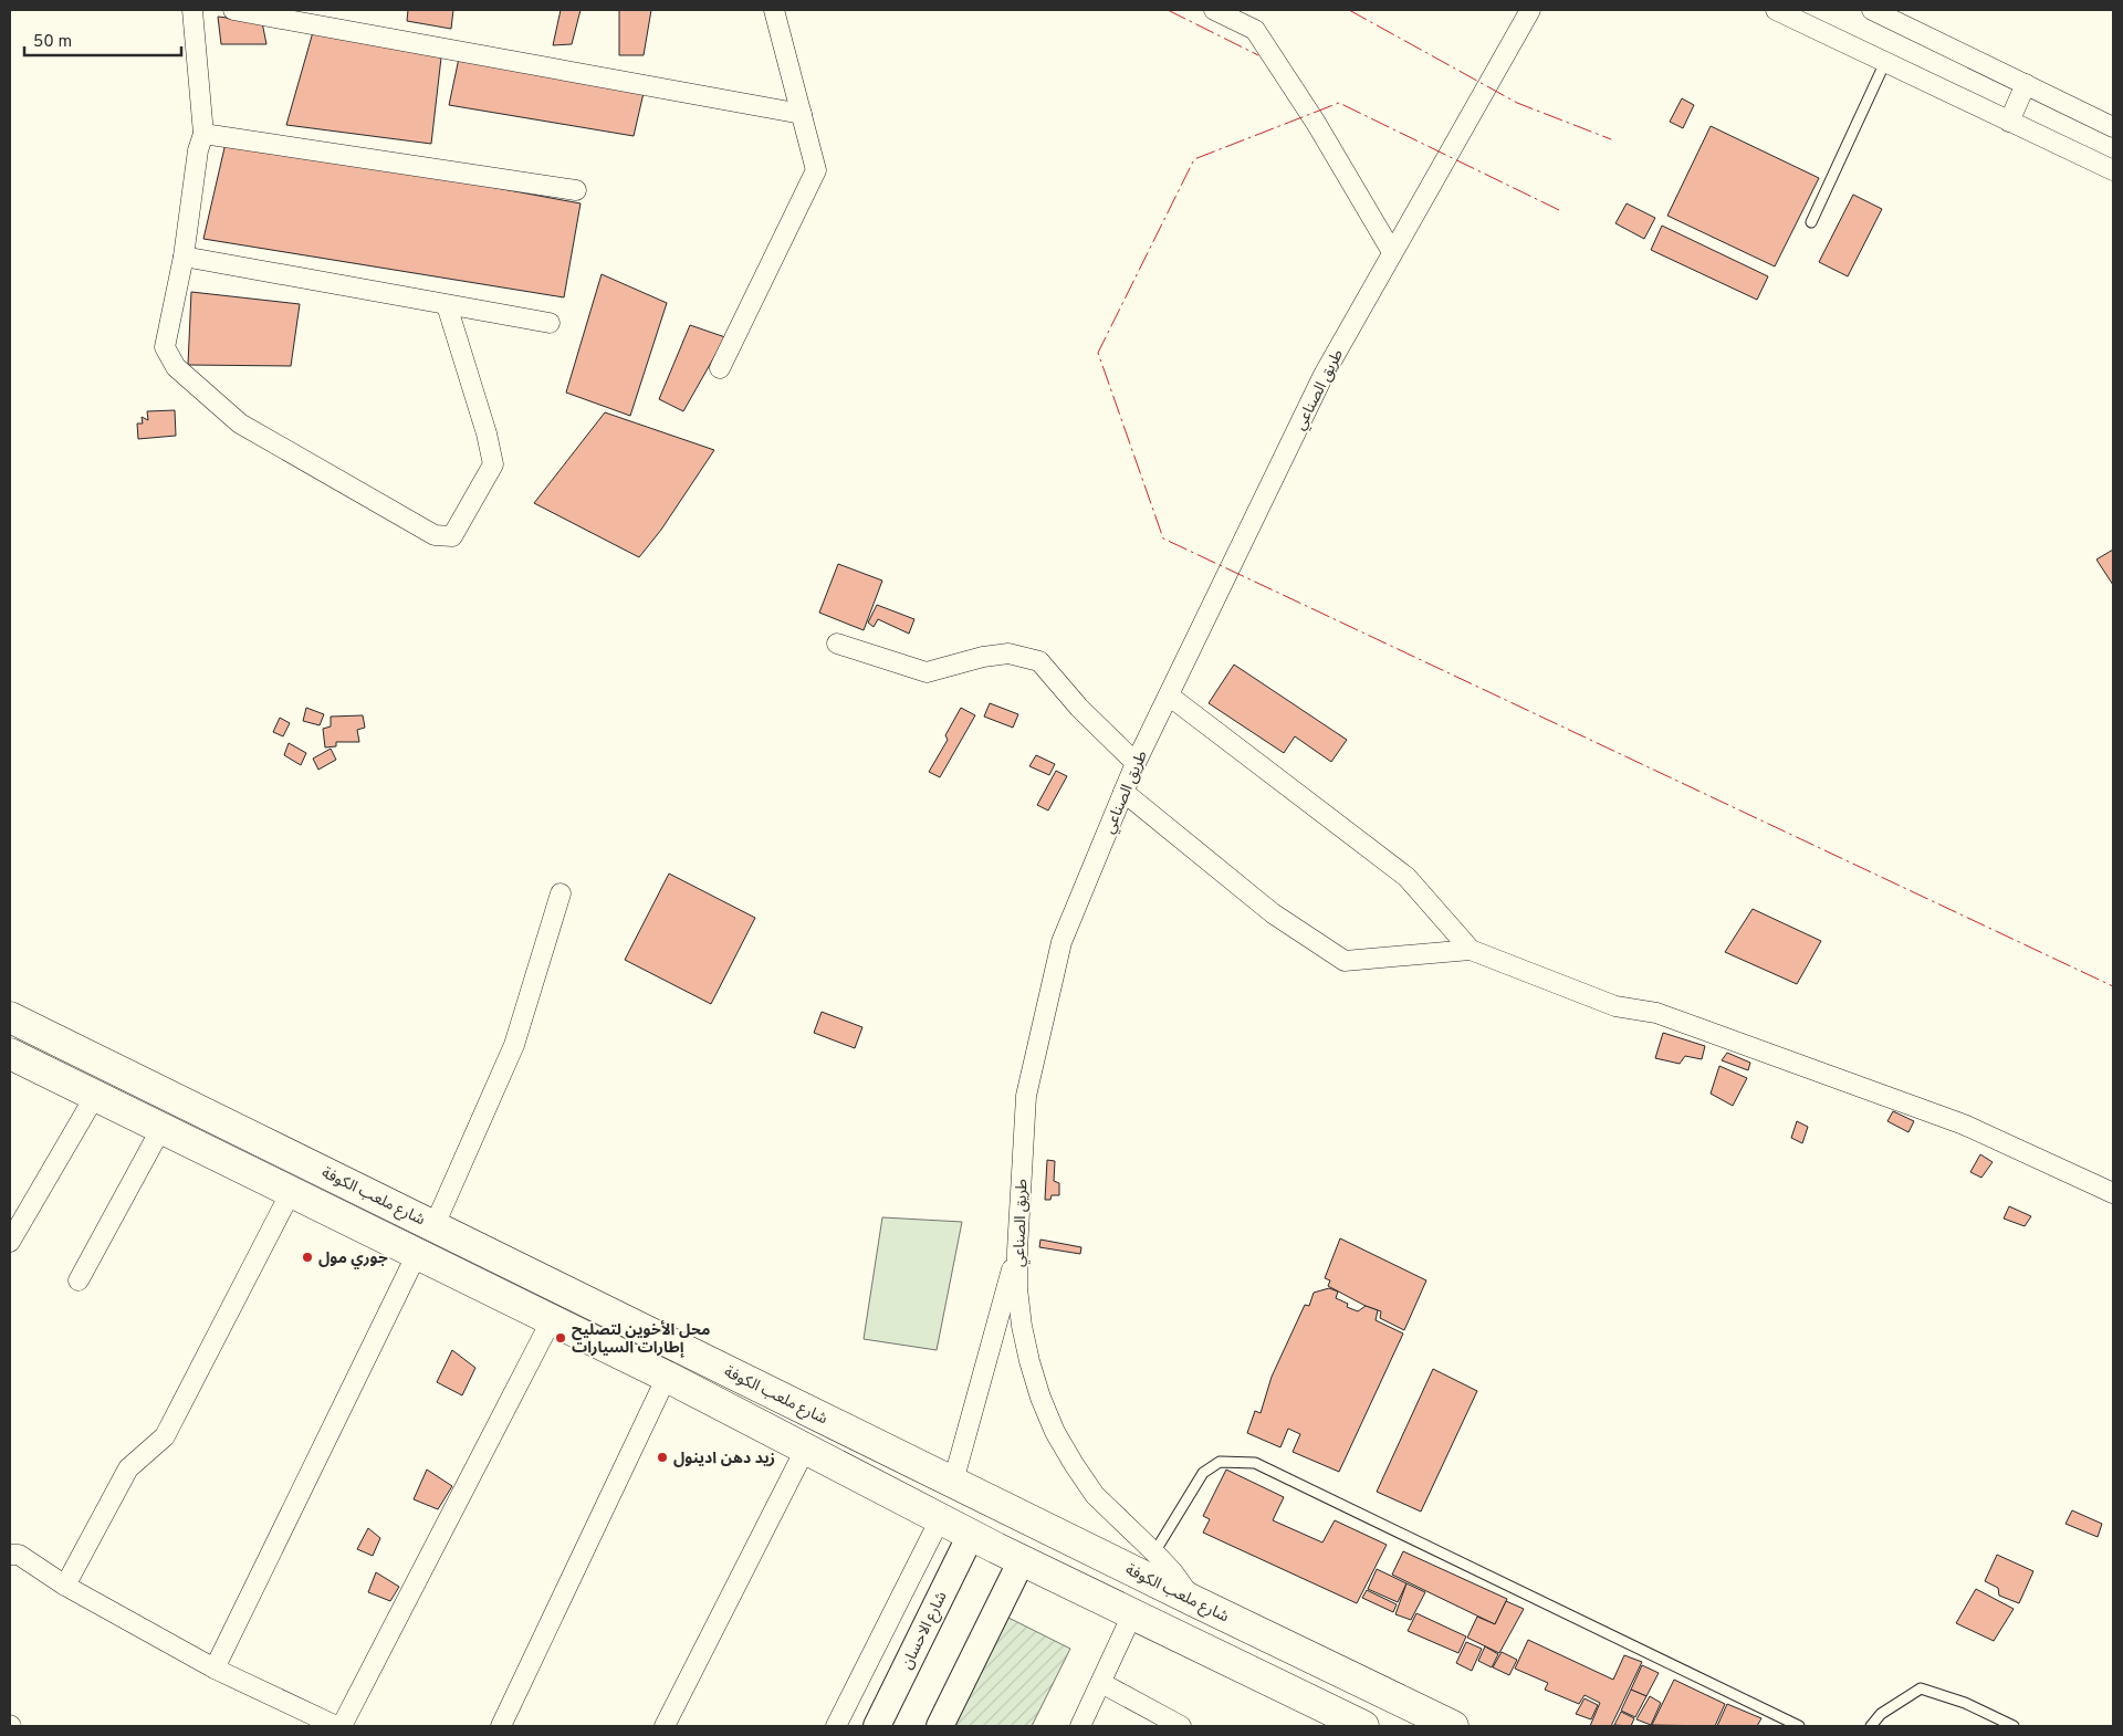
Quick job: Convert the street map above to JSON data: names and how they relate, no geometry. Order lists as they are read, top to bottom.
{
  "streets": {
    "main road": ["شارع ملعب الكوفة"],
    "street": ["طريق الصناعي", "شارع الاحسان"]
  },
  "crossings": [
    ["طريق الصناعي", "شارع ملعب الكوفة"]
  ],
  "places": ["جوري مول", "محل الأخوين لتصليح إطارات السيارات", "زيد دهن ادينول"],
  "scale_bar": "50 m"
}
